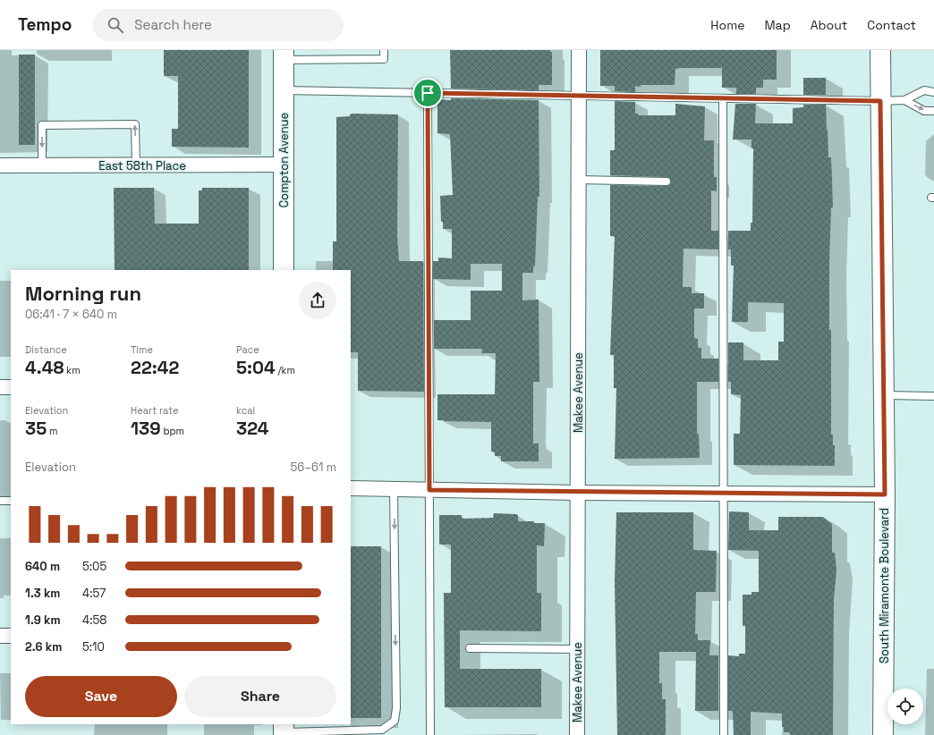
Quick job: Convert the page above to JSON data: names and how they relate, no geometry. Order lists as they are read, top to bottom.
{
  "streets": {
    "street": [
      "Compton Avenue",
      "East 58th Place",
      "Makee Avenue",
      "South Miramonte Boulevard"
    ]
  },
  "crossings": [
    ["Compton Avenue", "East 58th Place"]
  ],
  "page": {
    "header": "Tempo",
    "search": "Search here",
    "nav": [
      "Home",
      "Map",
      "About",
      "Contact"
    ],
    "heading": ["Morning run", "06:41 · 7 × 640 m"],
    "stats": [
      ["Distance", "4.48 km"],
      ["Time", "22:42"],
      ["Pace", "5:04 /km"],
      ["Elevation", "35 m"],
      ["Heart rate", "139 bpm"],
      ["kcal", "324"]
    ],
    "chart": ["Elevation", "56–61 m"],
    "list": [
      {
        "name": "640 m",
        "note": "5:05"
      },
      {
        "name": "1.3 km",
        "note": "4:57"
      },
      {
        "name": "1.9 km",
        "note": "4:58"
      },
      {
        "name": "2.6 km",
        "note": "5:10"
      }
    ],
    "buttons": ["Save", "Share"]
  }
}
